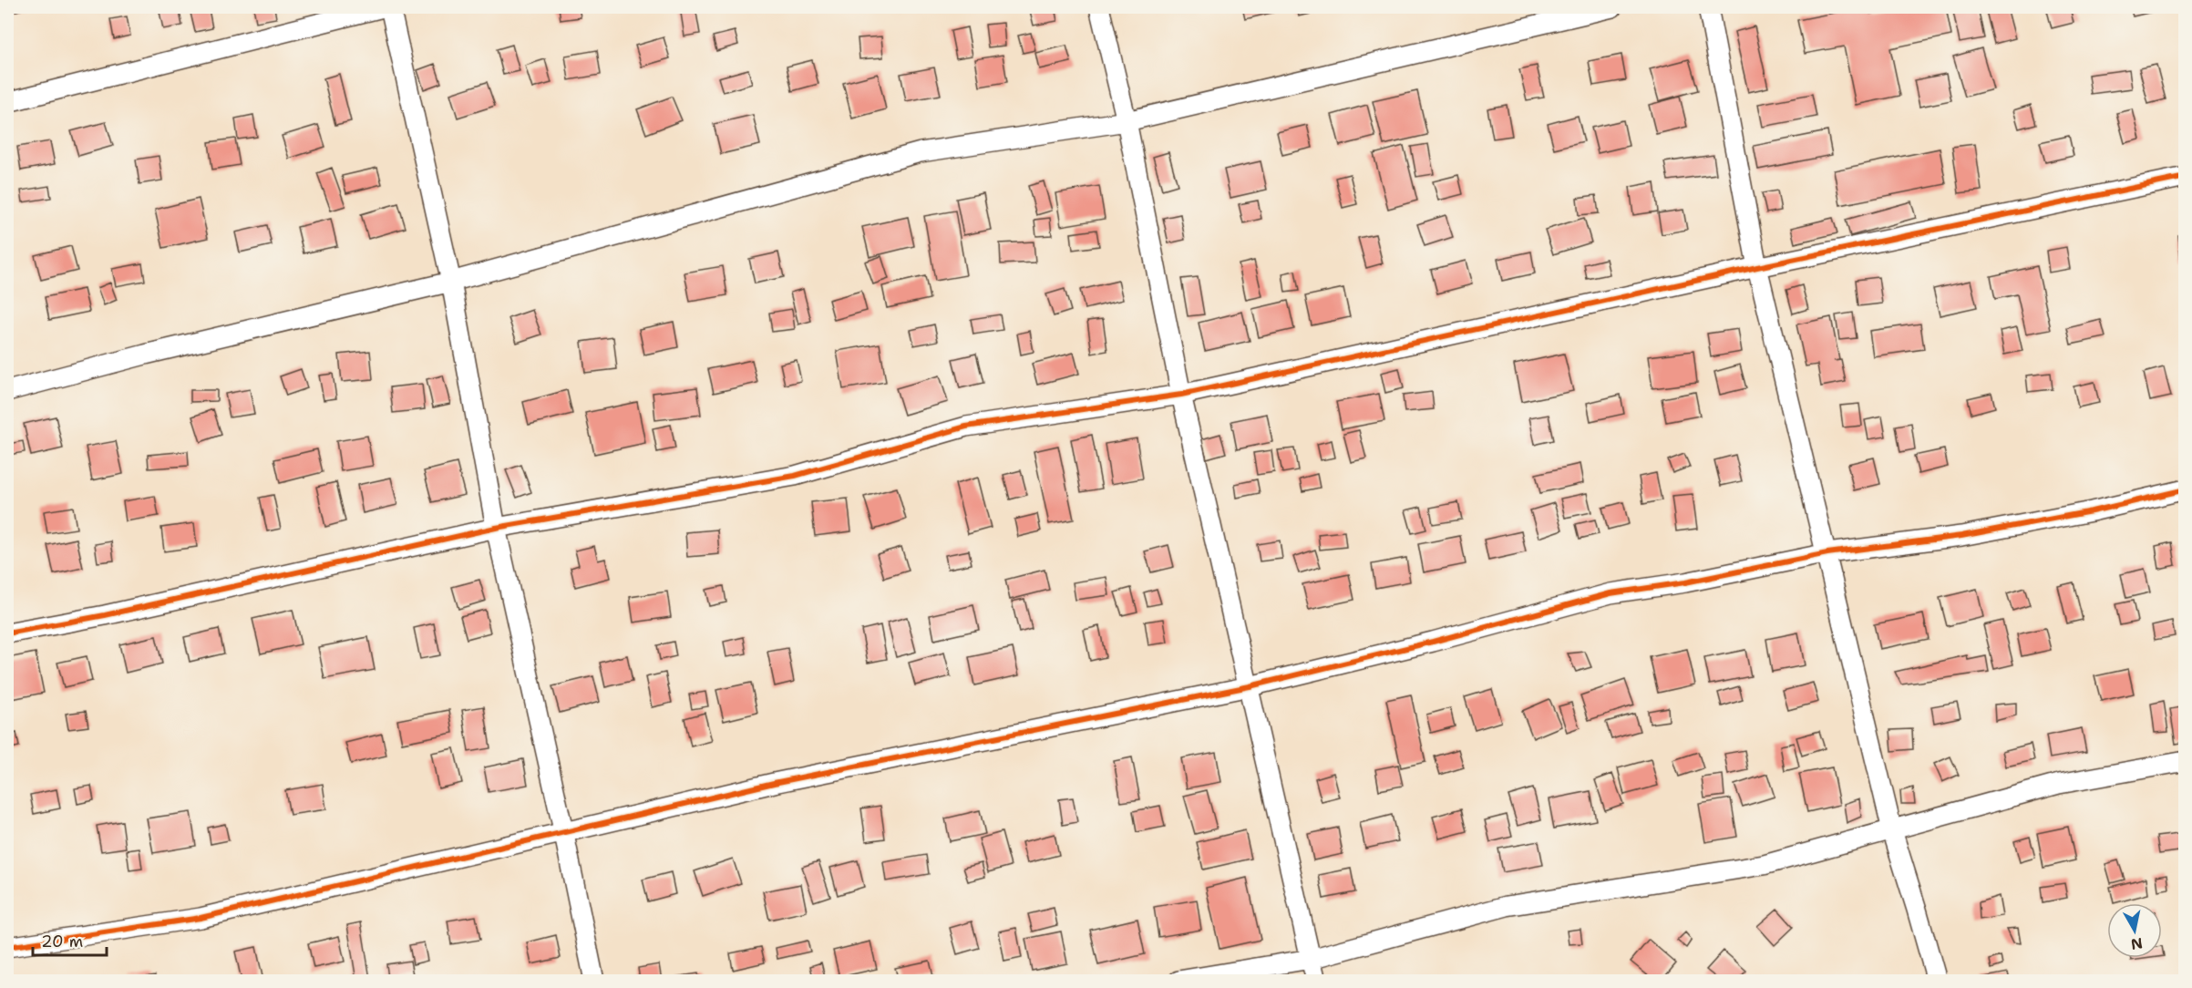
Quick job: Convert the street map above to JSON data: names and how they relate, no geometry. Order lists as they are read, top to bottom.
{
  "scale_bar": "20 m",
  "north": "bottom"
}
